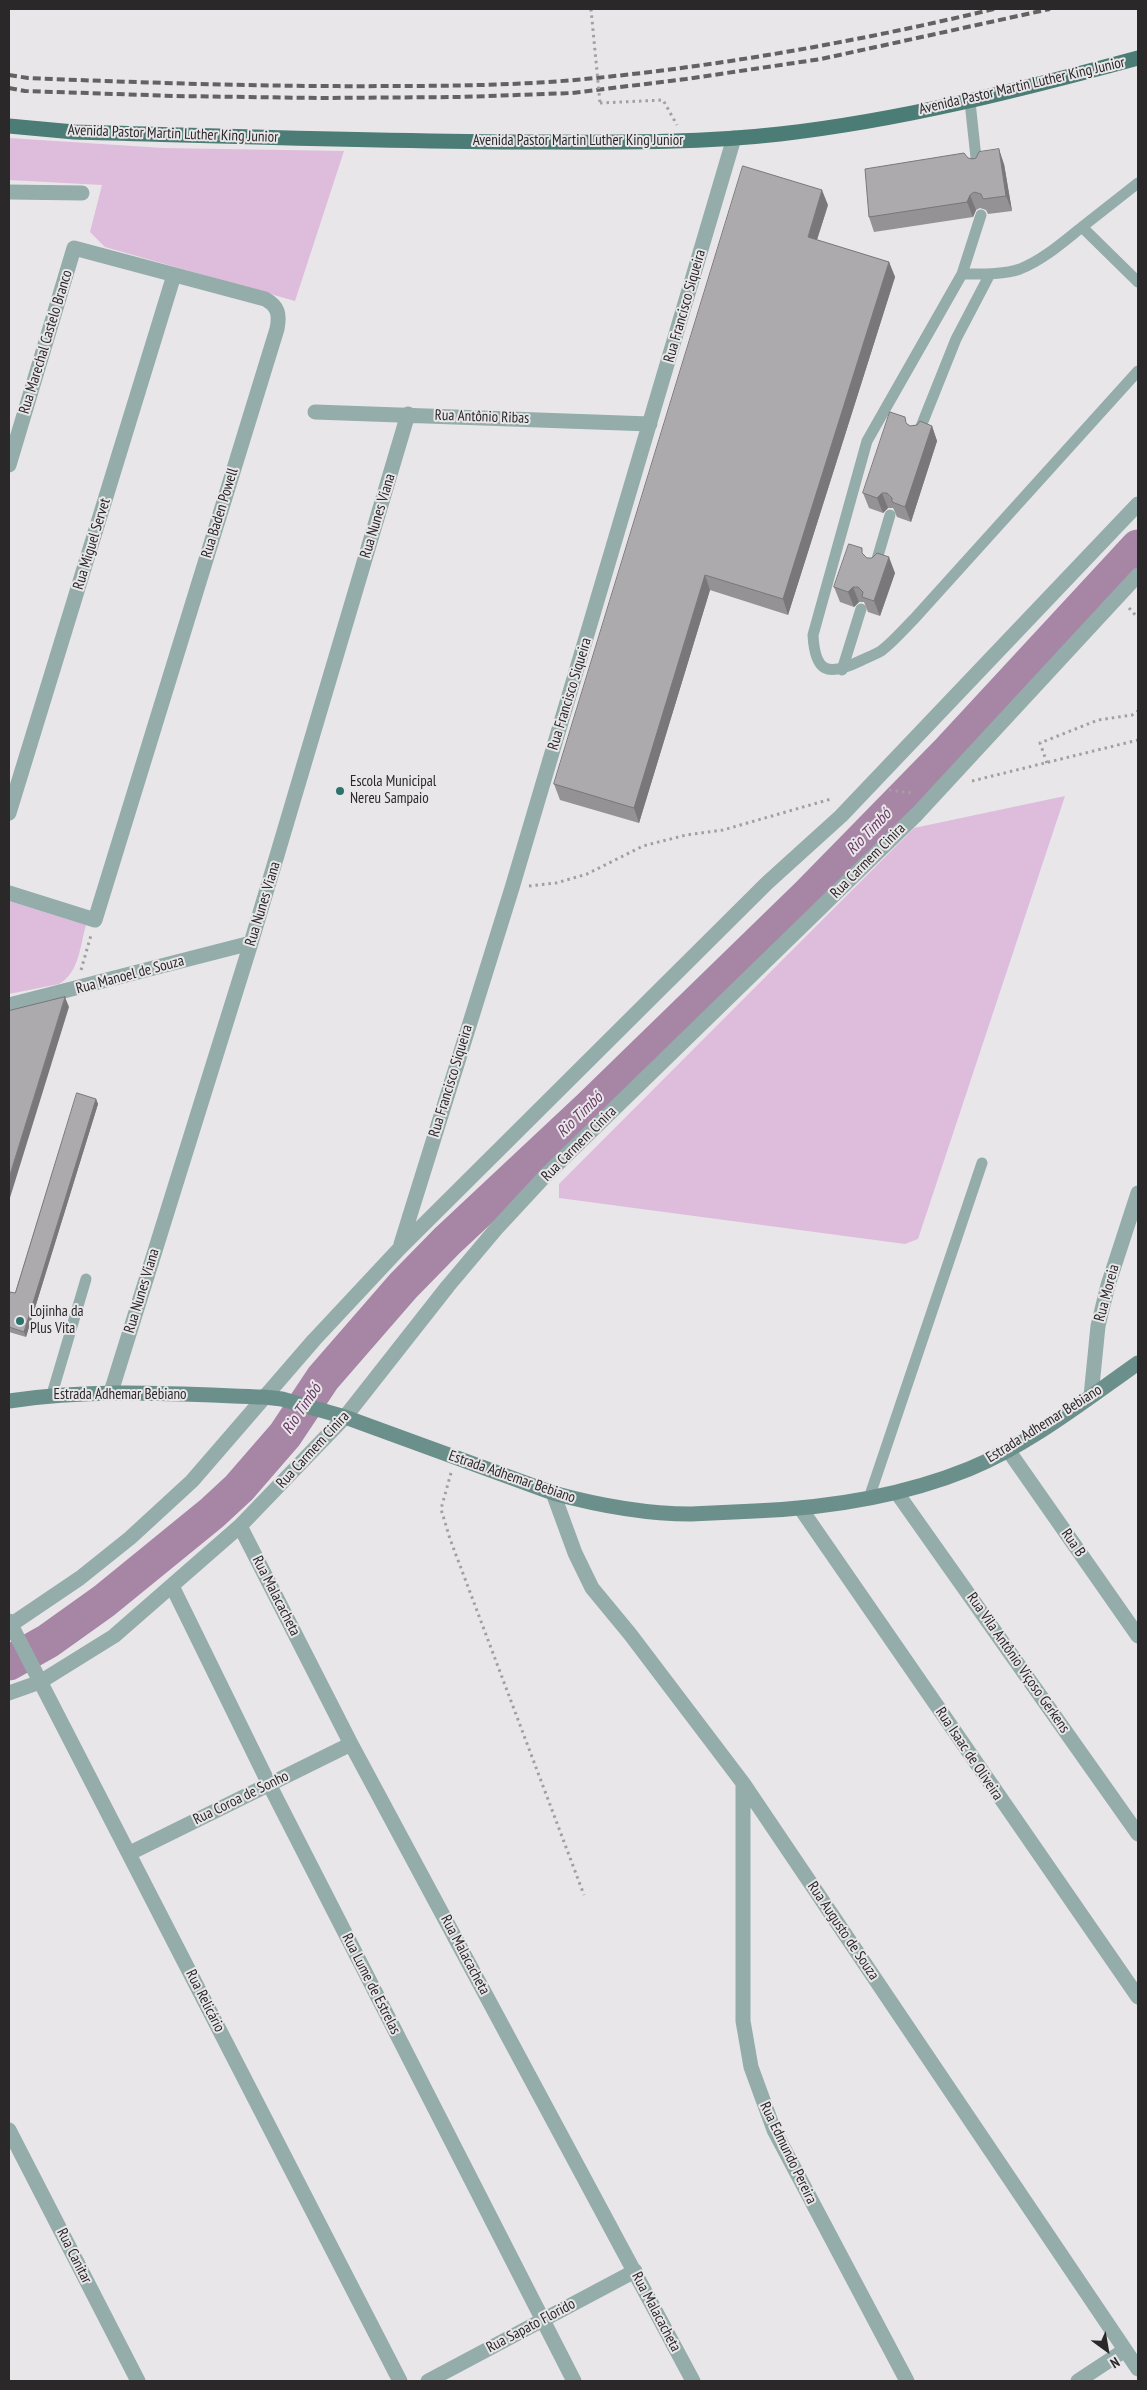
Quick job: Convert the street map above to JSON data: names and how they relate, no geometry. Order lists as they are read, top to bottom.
{
  "streets": {
    "main road": ["Avenida Pastor Martin Luther King Junior", "Estrada Adhemar Bebiano"],
    "street": [
      "Rua Francisco Siqueira",
      "Rua Marechal Castelo Branco",
      "Rua Antônio Ribas",
      "Rua Baden Powell",
      "Rua Nunes Viana",
      "Rua Miguel Servet",
      "Rua Carmem Cinira",
      "Rua Manoel de Souza",
      "Rua Moreia",
      "Rua B",
      "Rua Malacacheta",
      "Rua Vila Antônio Viçoso Gerkens",
      "Rua Isaac de Oliveira",
      "Rua Coroa de Sonho",
      "Rua Augusto de Souza",
      "Rua Lume de Estrelas",
      "Rua Relicário",
      "Rua Edmundo Pereira",
      "Rua Canitar",
      "Rua Sapato Florido"
    ]
  },
  "crossings": [
    ["Avenida Pastor Martin Luther King Junior", "Rua Francisco Siqueira"],
    ["Rua Francisco Siqueira", "Rua Antônio Ribas"],
    ["Rua Marechal Castelo Branco", "Rua Baden Powell"],
    ["Rua Antônio Ribas", "Rua Nunes Viana"],
    ["Rua Baden Powell", "Rua Miguel Servet"],
    ["Rua Nunes Viana", "Rua Manoel de Souza"],
    ["Rua Nunes Viana", "Estrada Adhemar Bebiano"],
    ["Rua Carmem Cinira", "Estrada Adhemar Bebiano"],
    ["Rua Carmem Cinira", "Rua Malacacheta"],
    ["Rua Carmem Cinira", "Rua Lume de Estrelas"],
    ["Rua Carmem Cinira", "Rua Relicário"],
    ["Rua Moreia", "Estrada Adhemar Bebiano"],
    ["Estrada Adhemar Bebiano", "Rua B"],
    ["Estrada Adhemar Bebiano", "Rua Vila Antônio Viçoso Gerkens"],
    ["Estrada Adhemar Bebiano", "Rua Isaac de Oliveira"],
    ["Estrada Adhemar Bebiano", "Rua Augusto de Souza"],
    ["Rua Malacacheta", "Rua Coroa de Sonho"],
    ["Rua Malacacheta", "Rua Sapato Florido"],
    ["Rua Coroa de Sonho", "Rua Lume de Estrelas"],
    ["Rua Coroa de Sonho", "Rua Relicário"],
    ["Rua Augusto de Souza", "Rua Edmundo Pereira"],
    ["Rua Lume de Estrelas", "Rua Sapato Florido"]
  ],
  "water": ["Rio Timbó"],
  "places": ["Escola Municipal Nereu Sampaio", "Lojinha da Plus Vita"],
  "north": "bottom right"
}
